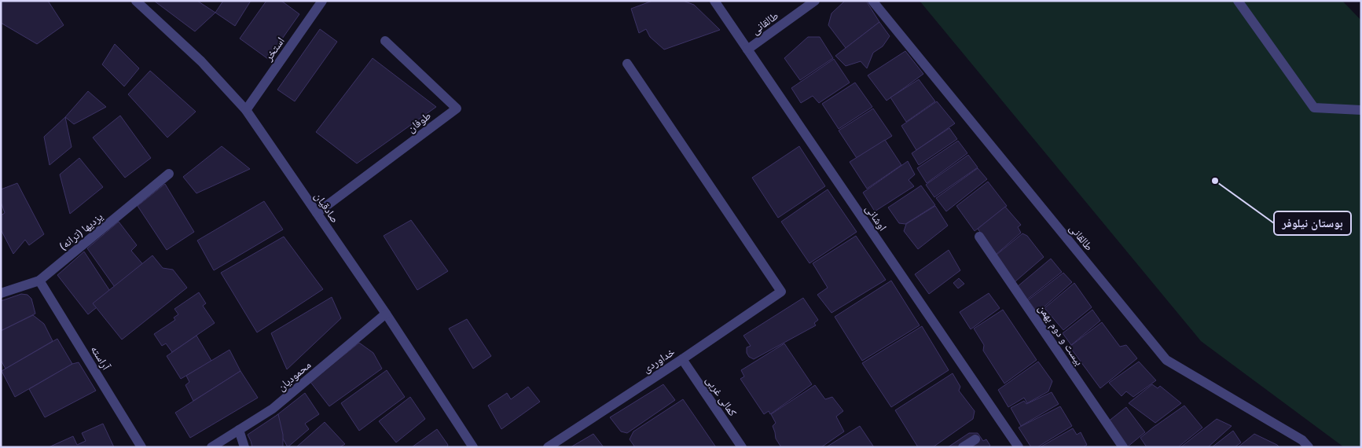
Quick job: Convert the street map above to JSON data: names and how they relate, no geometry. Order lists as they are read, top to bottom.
{
  "streets": {
    "street": [
      "طالقانی",
      "استخر",
      "طوفان",
      "صادقیان",
      "اوشانی",
      "یزدیها (ترانه)",
      "بیست و دوم بهمن",
      "آراسته",
      "خداوردی",
      "محمودیان",
      "کمالی غربی"
    ]
  },
  "crossings": [
    ["طالقانی", "اوشانی"],
    ["استخر", "صادقیان"],
    ["طوفان", "صادقیان"],
    ["صادقیان", "محمودیان"],
    ["یزدیها (ترانه)", "آراسته"],
    ["خداوردی", "کمالی غربی"]
  ],
  "places": ["بوستان نیلوفر"]
}
